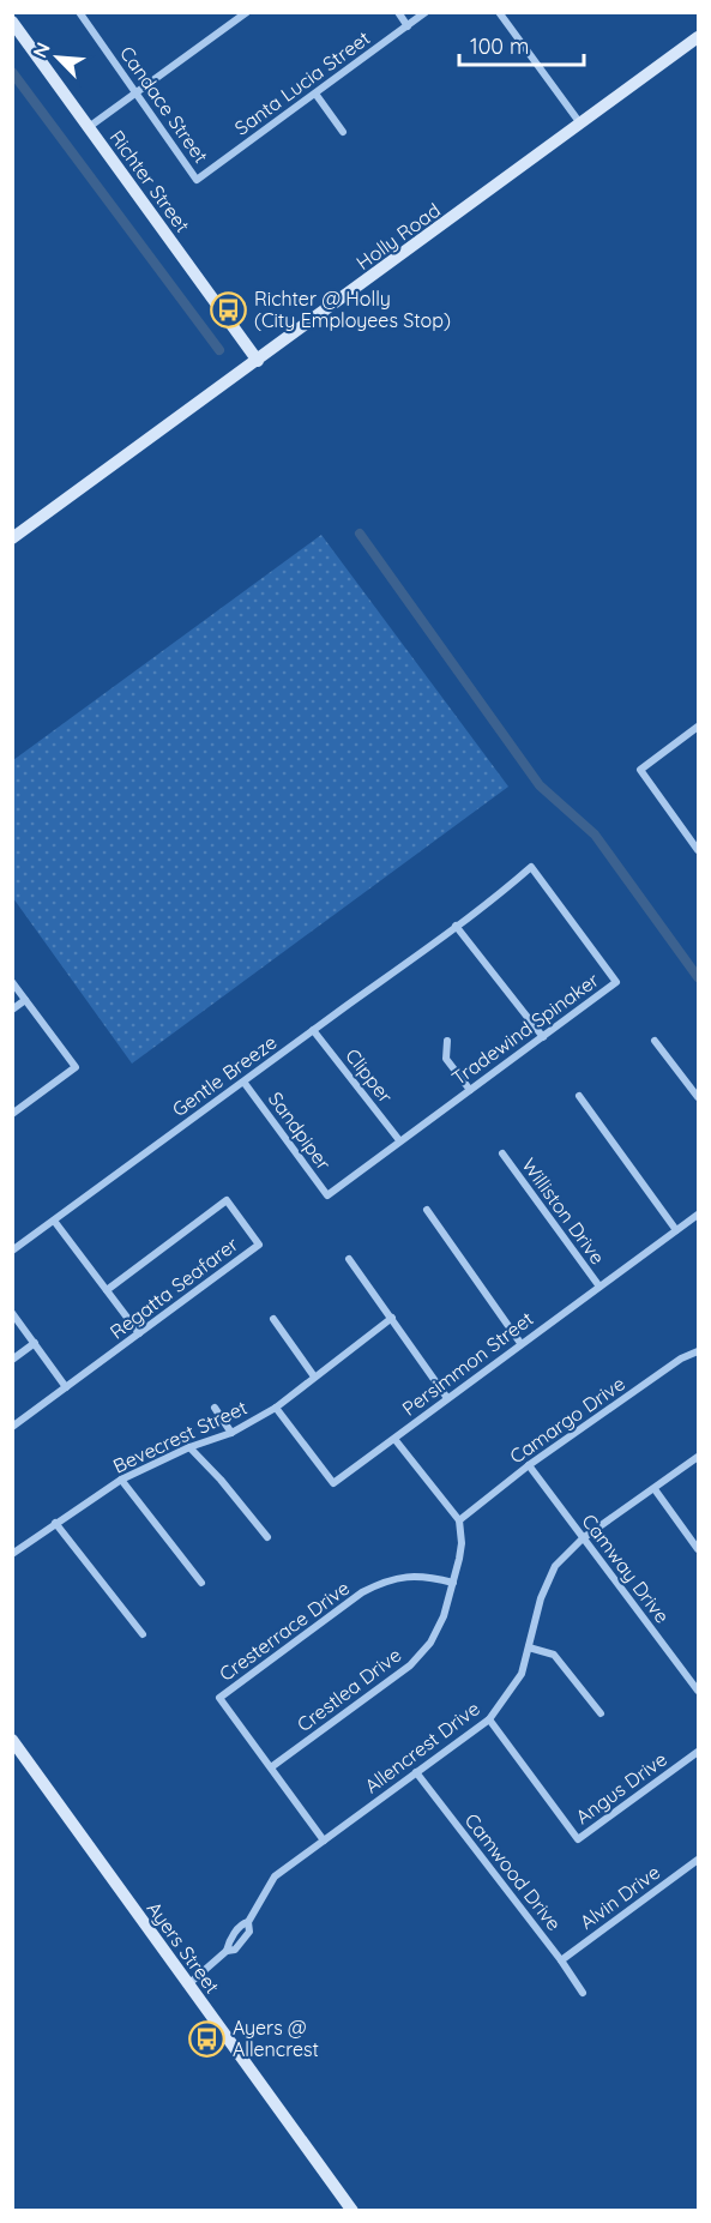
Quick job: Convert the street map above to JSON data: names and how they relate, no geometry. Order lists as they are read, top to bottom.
{
  "streets": {
    "main road": ["Richter Street", "Holly Road", "Ayers Street"],
    "street": [
      "Santa Lucia Street",
      "Candace Street",
      "Tradewind Spinaker",
      "Gentle Breeze",
      "Clipper",
      "Sandpiper",
      "Williston Drive",
      "Regatta Seafarer",
      "Persimmon Street",
      "Camargo Drive",
      "Bevecrest Street",
      "Camway Drive",
      "Cresterrace Drive",
      "Crestlea Drive",
      "Allencrest Drive",
      "Angus Drive",
      "Camwood Drive",
      "Alvin Drive"
    ]
  },
  "crossings": [
    ["Santa Lucia Street", "Candace Street"],
    ["Richter Street", "Holly Road"],
    ["Tradewind Spinaker", "Gentle Breeze"],
    ["Tradewind Spinaker", "Clipper"],
    ["Tradewind Spinaker", "Sandpiper"],
    ["Gentle Breeze", "Clipper"],
    ["Gentle Breeze", "Sandpiper"],
    ["Clipper", "Sandpiper"],
    ["Williston Drive", "Persimmon Street"],
    ["Persimmon Street", "Bevecrest Street"],
    ["Camargo Drive", "Camway Drive"],
    ["Camargo Drive", "Crestlea Drive"],
    ["Camway Drive", "Allencrest Drive"],
    ["Cresterrace Drive", "Crestlea Drive"],
    ["Cresterrace Drive", "Allencrest Drive"],
    ["Allencrest Drive", "Angus Drive"],
    ["Allencrest Drive", "Camwood Drive"],
    ["Allencrest Drive", "Ayers Street"],
    ["Camwood Drive", "Alvin Drive"]
  ],
  "places": {
    "bus stop": ["Richter @ Holly (City Employees Stop)", "Ayers @ Allencrest"]
  },
  "scale_bar": "100 m",
  "north": "top left"
}
